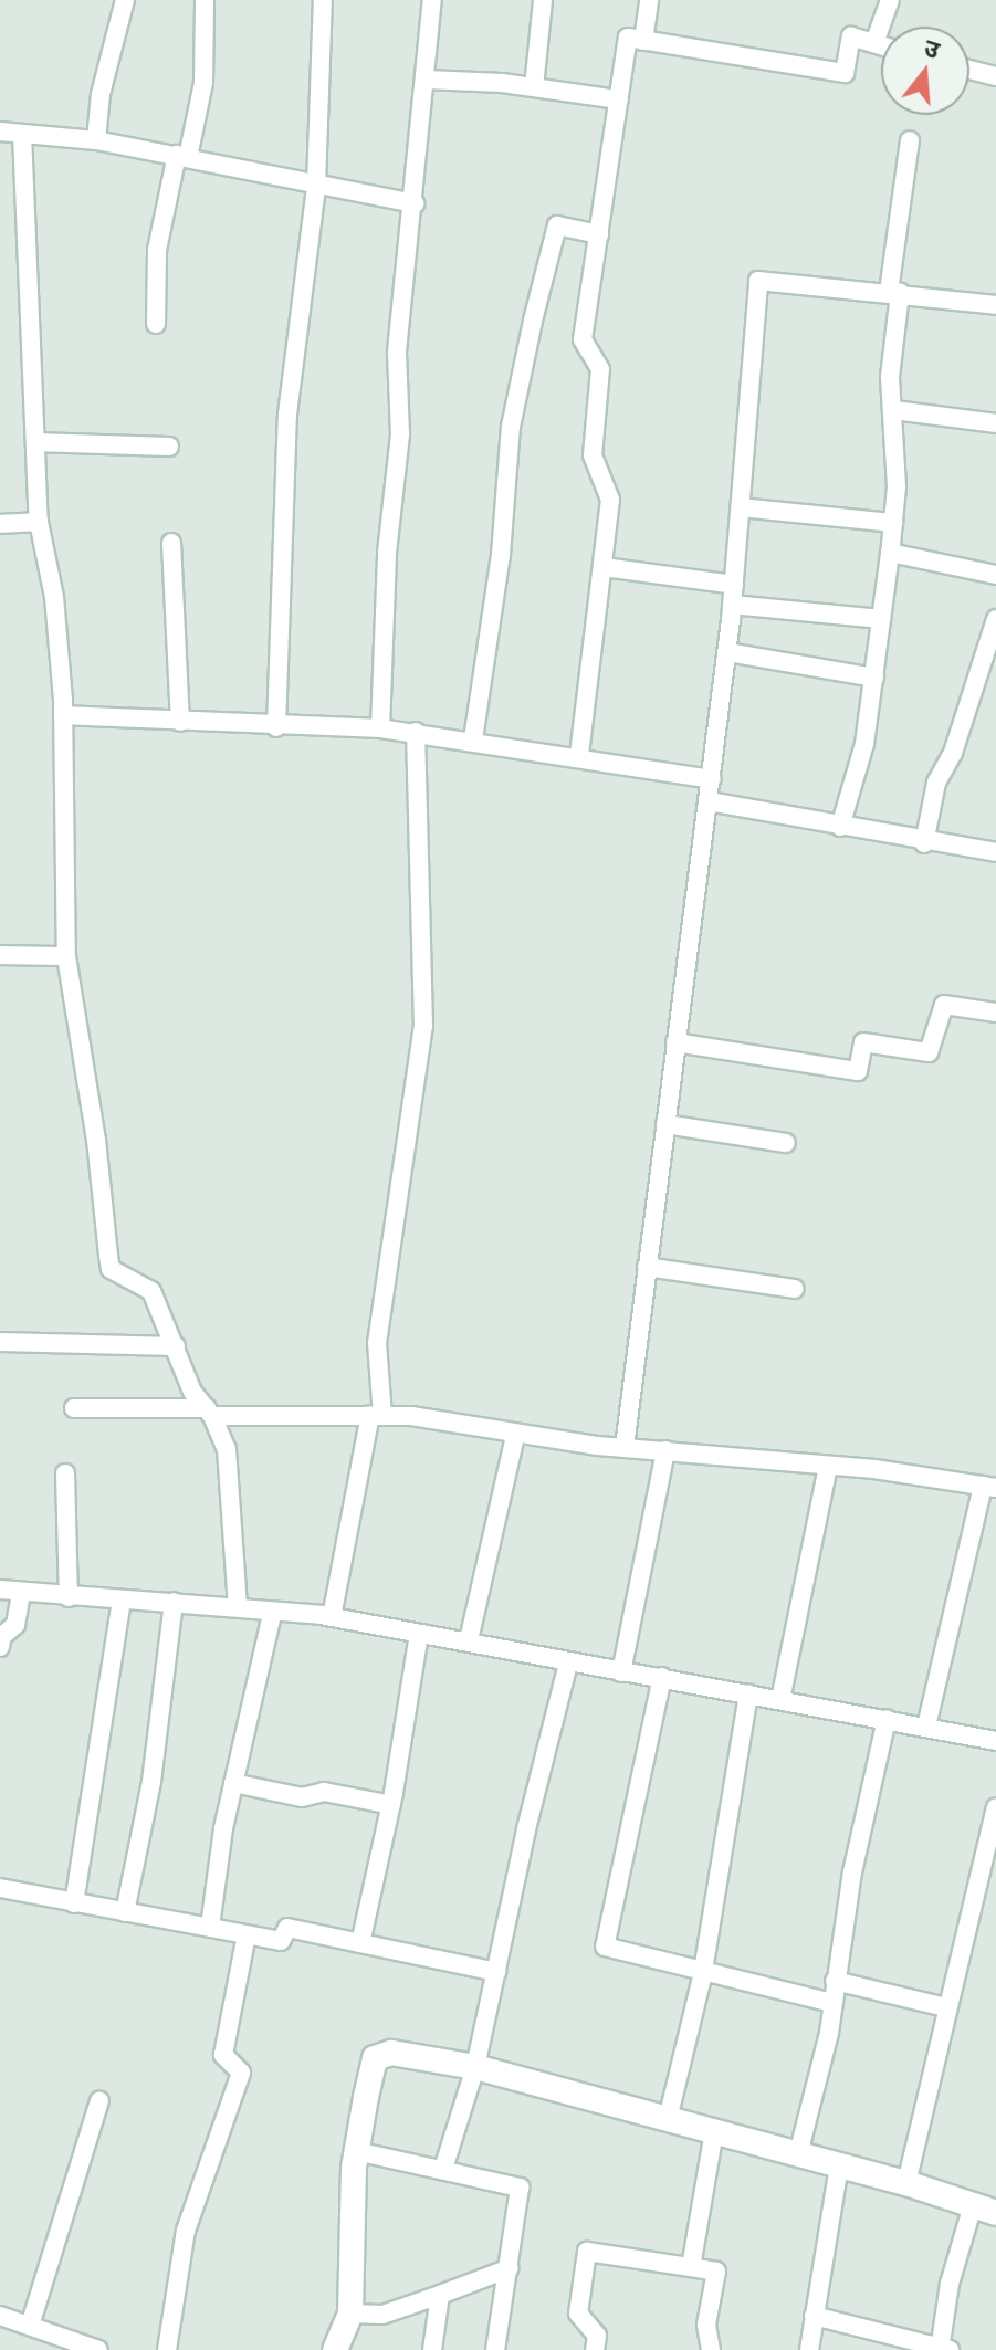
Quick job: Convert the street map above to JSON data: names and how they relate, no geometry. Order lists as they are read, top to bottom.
{
  "north": "top"
}
